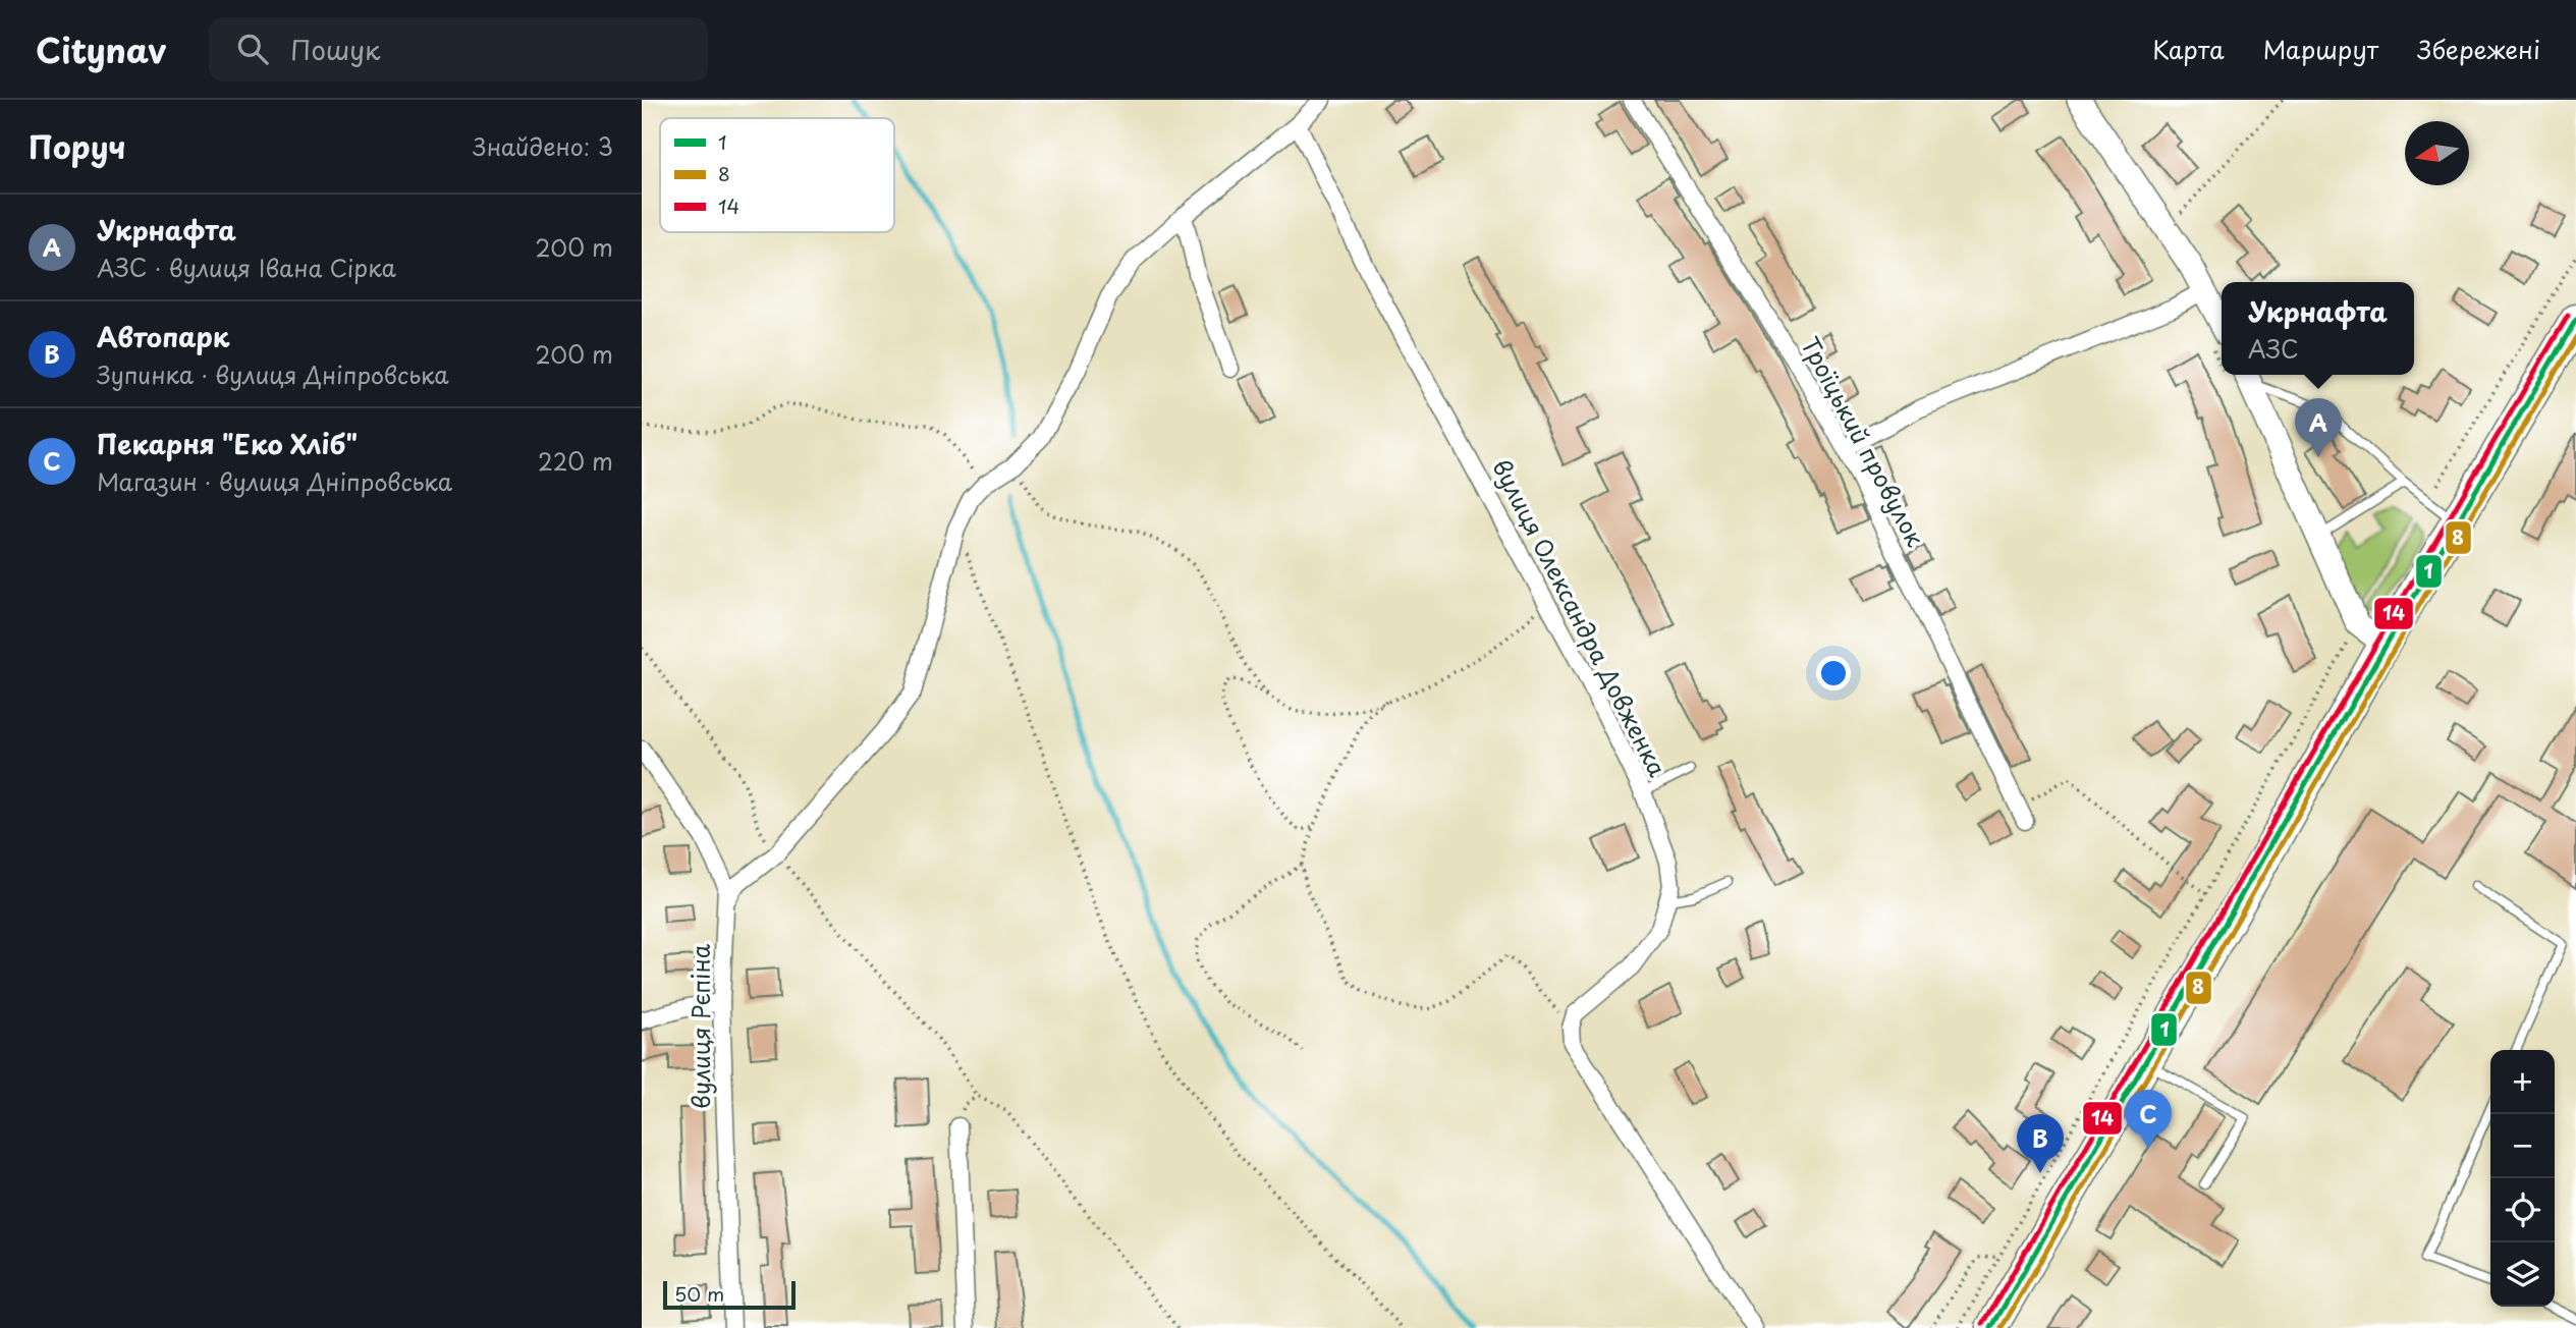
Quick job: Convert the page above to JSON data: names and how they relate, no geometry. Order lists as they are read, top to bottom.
{
  "streets": {
    "street": ["Троїцький провулок", "вулиця Олександра Довженка", "вулиця Рєпіна"]
  },
  "lines": ["transit line 14", "transit line 1", "transit line 8"],
  "legend": ["1", "8", "14"],
  "scale_bar": "50 m",
  "north": "left",
  "page": {
    "header": "Citynav",
    "search": "Пошук",
    "nav": ["Карта", "Маршрут", "Збережені"],
    "heading": ["Поруч", "Знайдено: 3"],
    "list": [
      {
        "mark": "A",
        "name": "Укрнафта",
        "note": "АЗС · вулиця Івана Сірка",
        "value": "200 m"
      },
      {
        "mark": "B",
        "name": "Автопарк",
        "note": "Зупинка · вулиця Дніпровська",
        "value": "200 m"
      },
      {
        "mark": "C",
        "name": "Пекарня \"Еко Хліб\"",
        "note": "Магазин · вулиця Дніпровська",
        "value": "220 m"
      }
    ],
    "popup": ["Укрнафта", "АЗС"],
    "pins": ["A", "C", "B"],
    "map_buttons": ["+", "−"],
    "scale": "50 m"
  }
}
